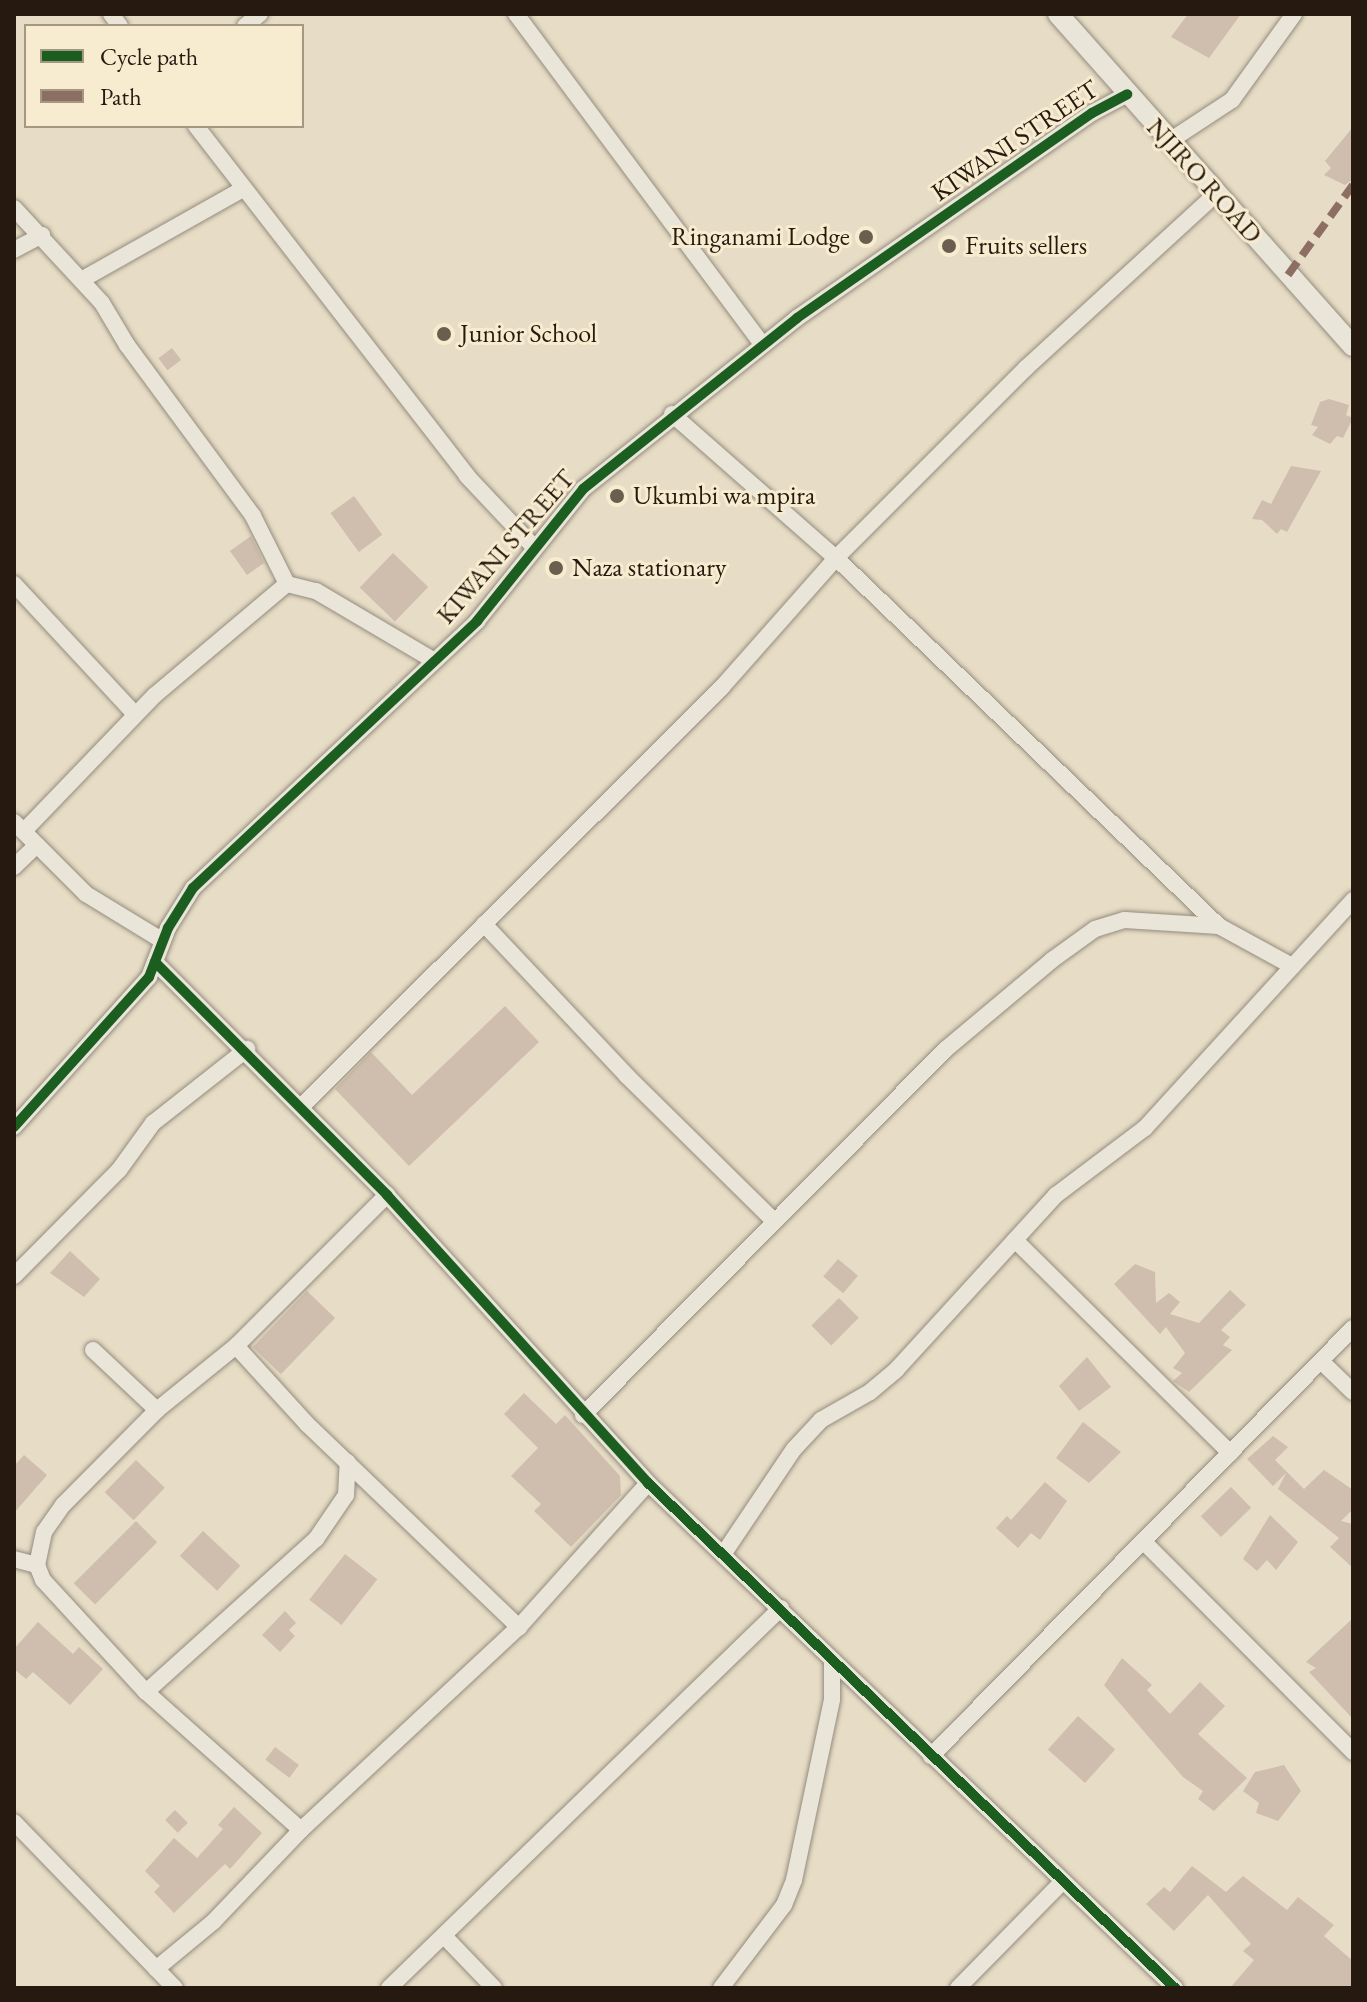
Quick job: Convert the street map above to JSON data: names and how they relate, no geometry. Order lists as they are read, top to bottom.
{
  "streets": {
    "street": ["KIWANI STREET", "NJIRO ROAD"]
  },
  "crossings": [
    ["KIWANI STREET", "NJIRO ROAD"]
  ],
  "places": [
    "Ringanami Lodge",
    "Fruits sellers",
    "Junior School",
    "Ukumbi wa mpira",
    "Naza stationary"
  ],
  "legend": ["Cycle path", "Path"]
}
